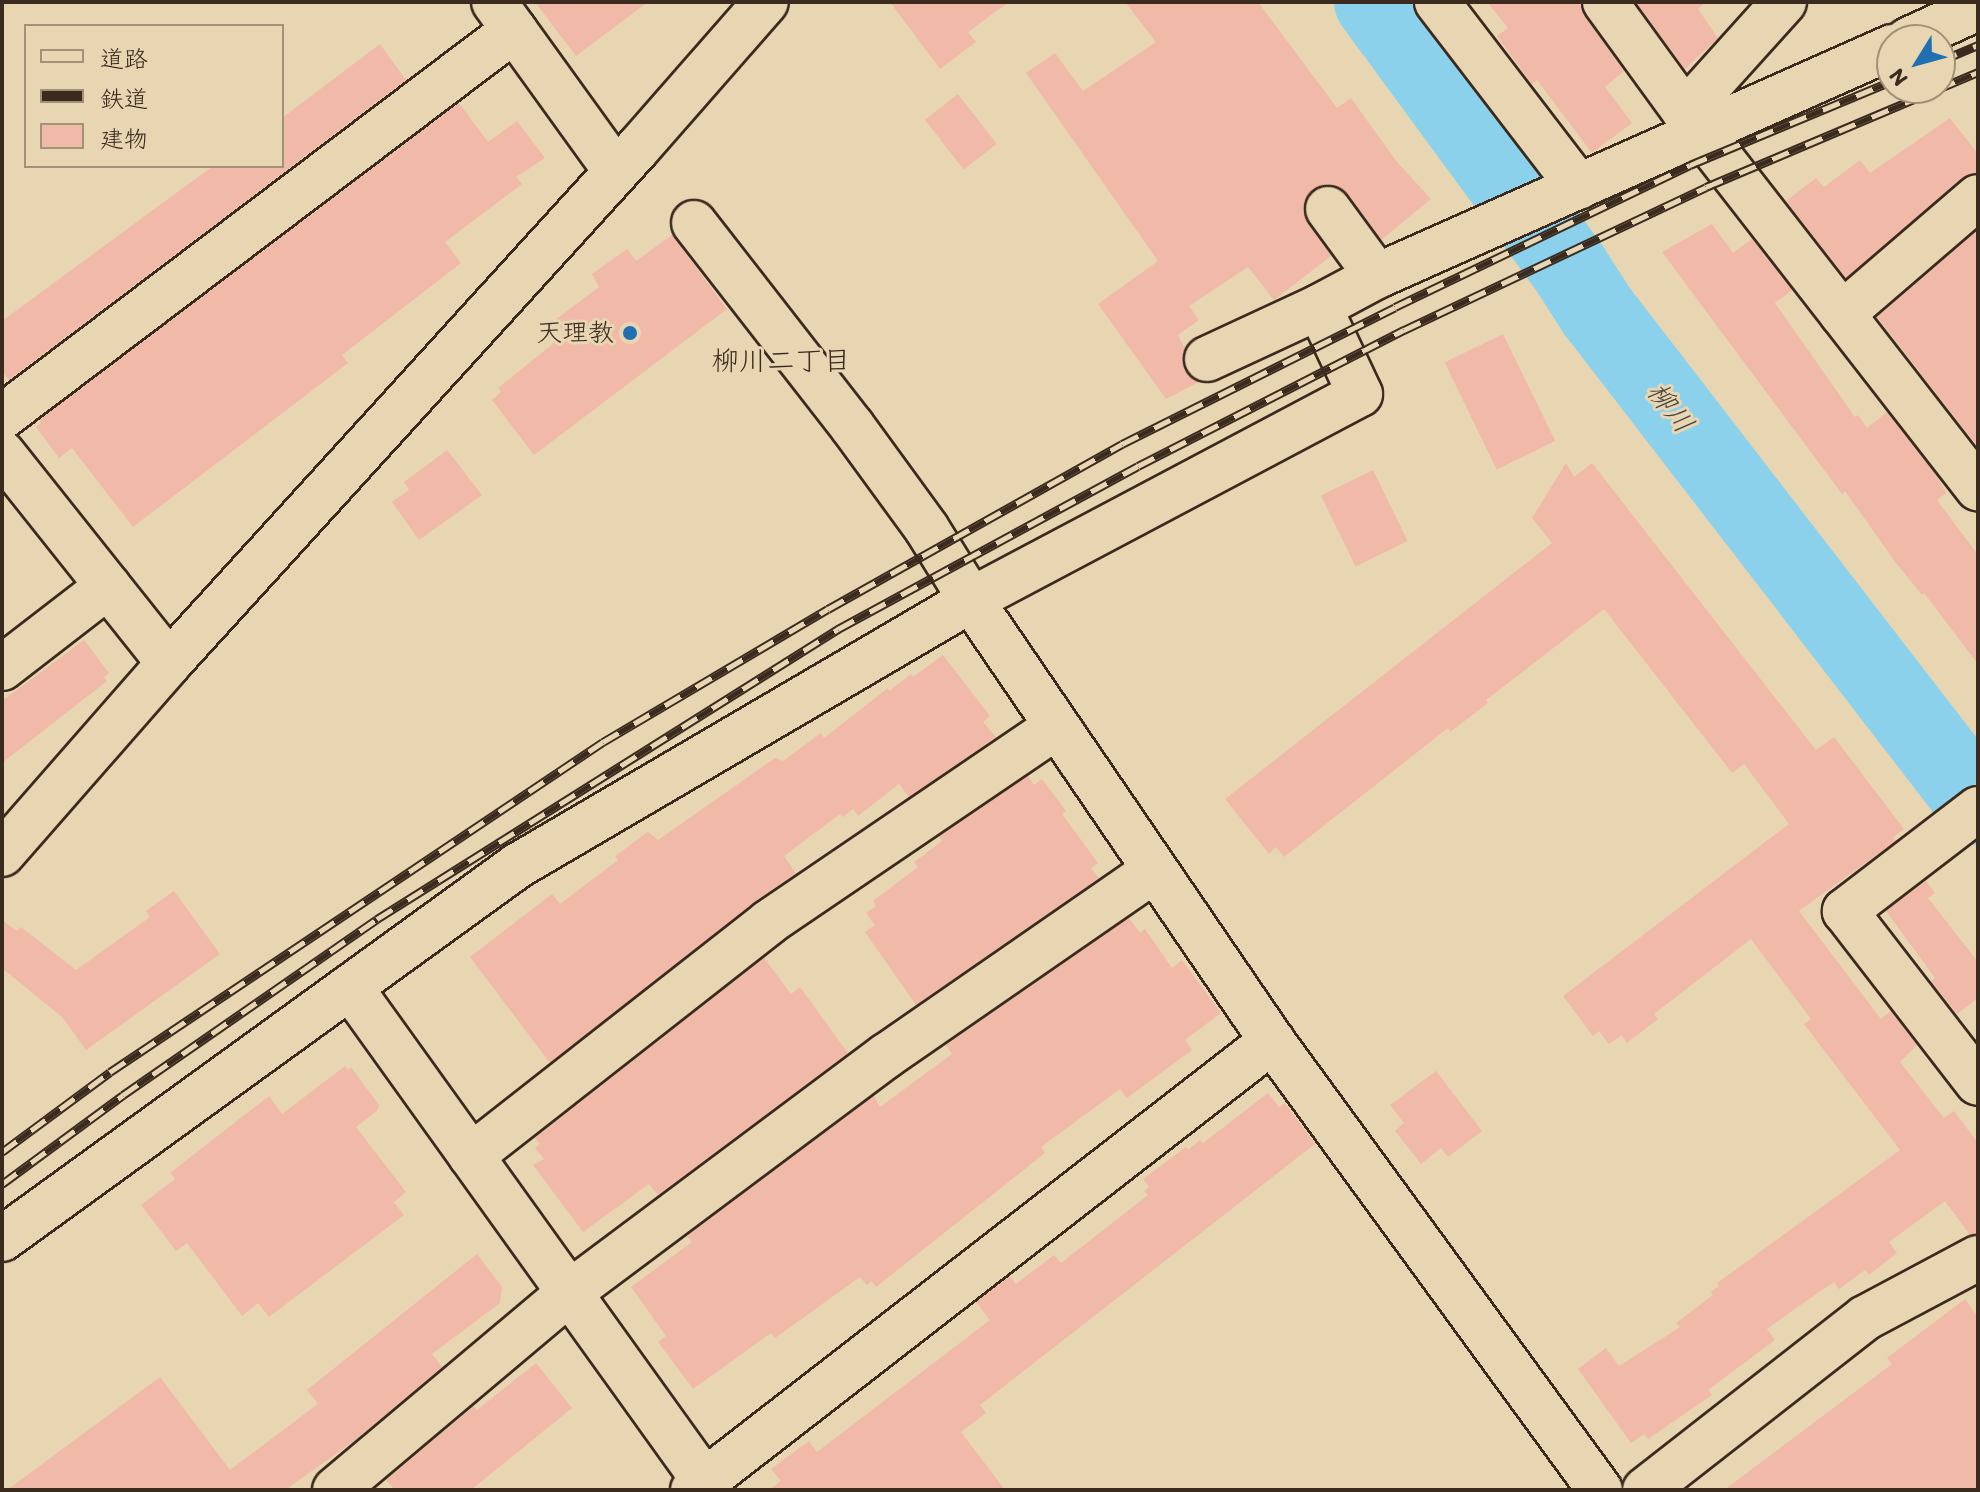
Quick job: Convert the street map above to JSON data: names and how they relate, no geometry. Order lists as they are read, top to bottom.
{
  "districts": ["柳川二丁目"],
  "water": ["柳川"],
  "places": ["天理教"],
  "legend": ["道路", "鉄道", "建物"],
  "north": "bottom left"
}
